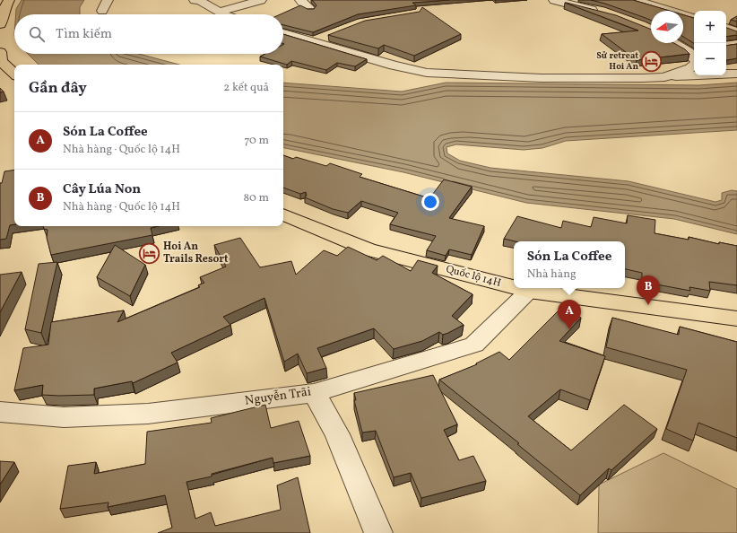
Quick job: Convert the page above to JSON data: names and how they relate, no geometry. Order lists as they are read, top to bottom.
{
  "streets": {
    "main road": ["Quốc lộ 14H"],
    "street": ["Nguyễn Trãi"]
  },
  "crossings": [
    ["Quốc lộ 14H", "Nguyễn Trãi"]
  ],
  "places": {
    "hotel": ["Sử retreat Hoi An", "Hoi An Trails Resort"]
  },
  "north": "left",
  "page": {
    "map_buttons": ["+", "−"],
    "search": "Tìm kiếm",
    "heading": ["Gần đây", "2 kết quả"],
    "list": [
      {
        "mark": "A",
        "name": "Són La Coffee",
        "note": "Nhà hàng · Quốc lộ 14H",
        "value": "70 m"
      },
      {
        "mark": "B",
        "name": "Cây Lúa Non",
        "note": "Nhà hàng · Quốc lộ 14H",
        "value": "80 m"
      }
    ],
    "popup": ["Són La Coffee", "Nhà hàng"],
    "pins": ["B", "A"]
  }
}
